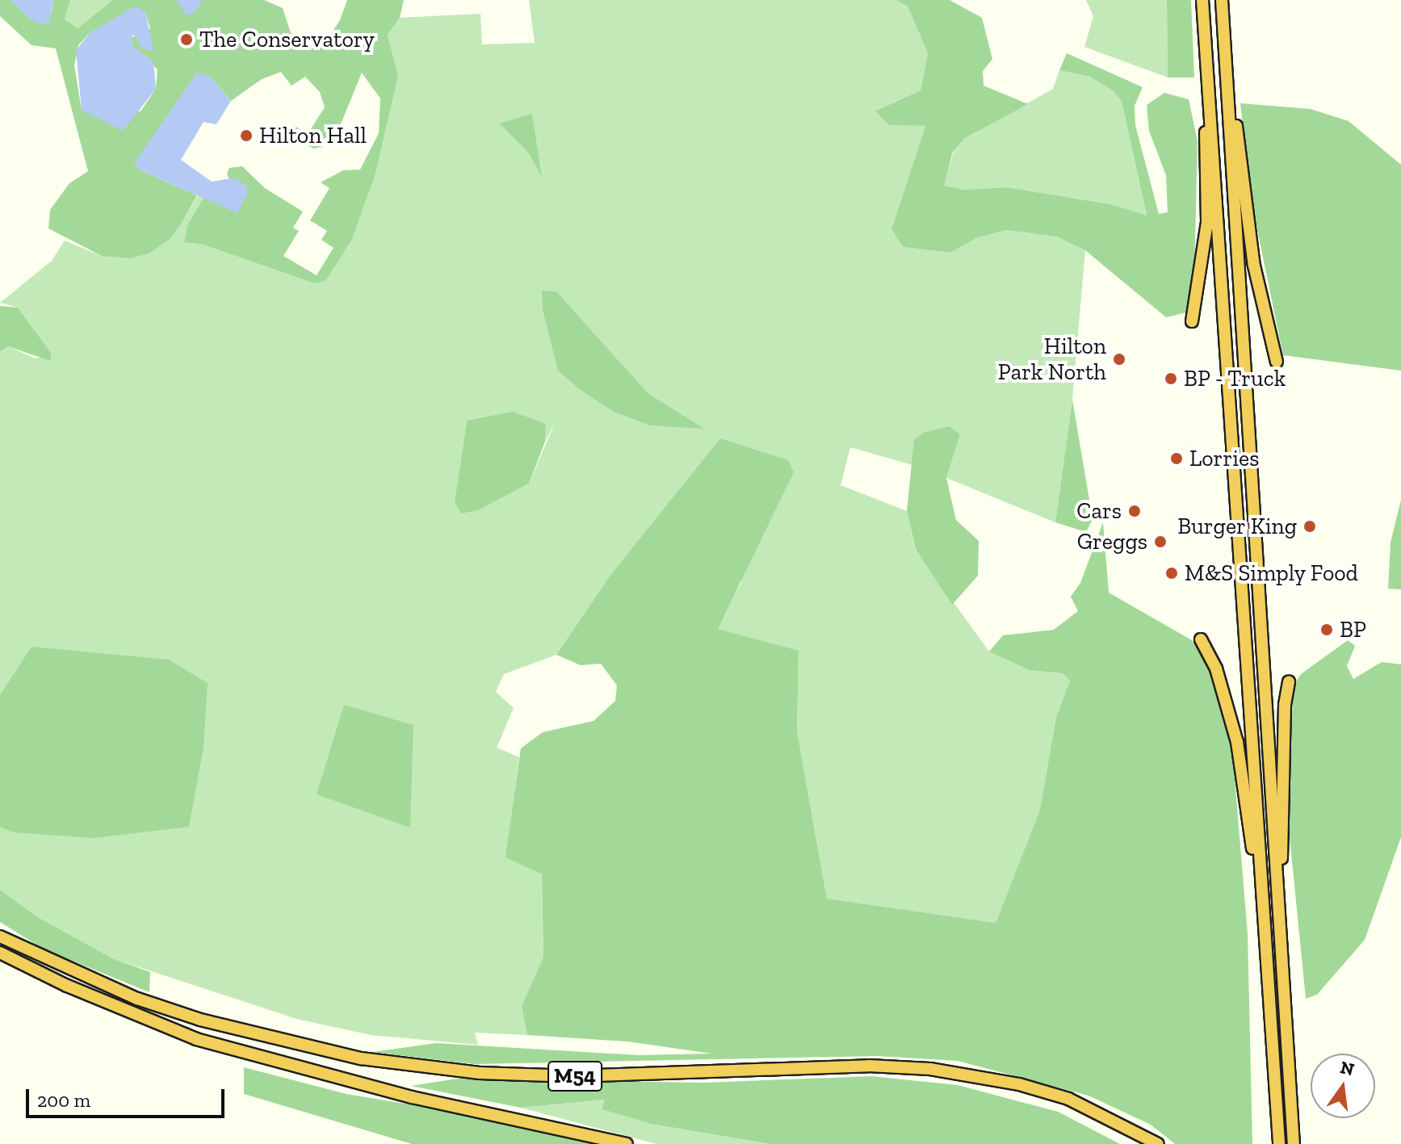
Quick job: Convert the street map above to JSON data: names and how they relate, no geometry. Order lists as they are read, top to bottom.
{
  "streets": {
    "highway": ["M54"]
  },
  "places": [
    "The Conservatory",
    "Hilton Hall",
    "Hilton Park North",
    "BP - Truck",
    "Lorries",
    "Cars",
    "Burger King",
    "Greggs",
    "M&S Simply Food",
    "BP"
  ],
  "scale_bar": "200 m",
  "north": "top"
}
